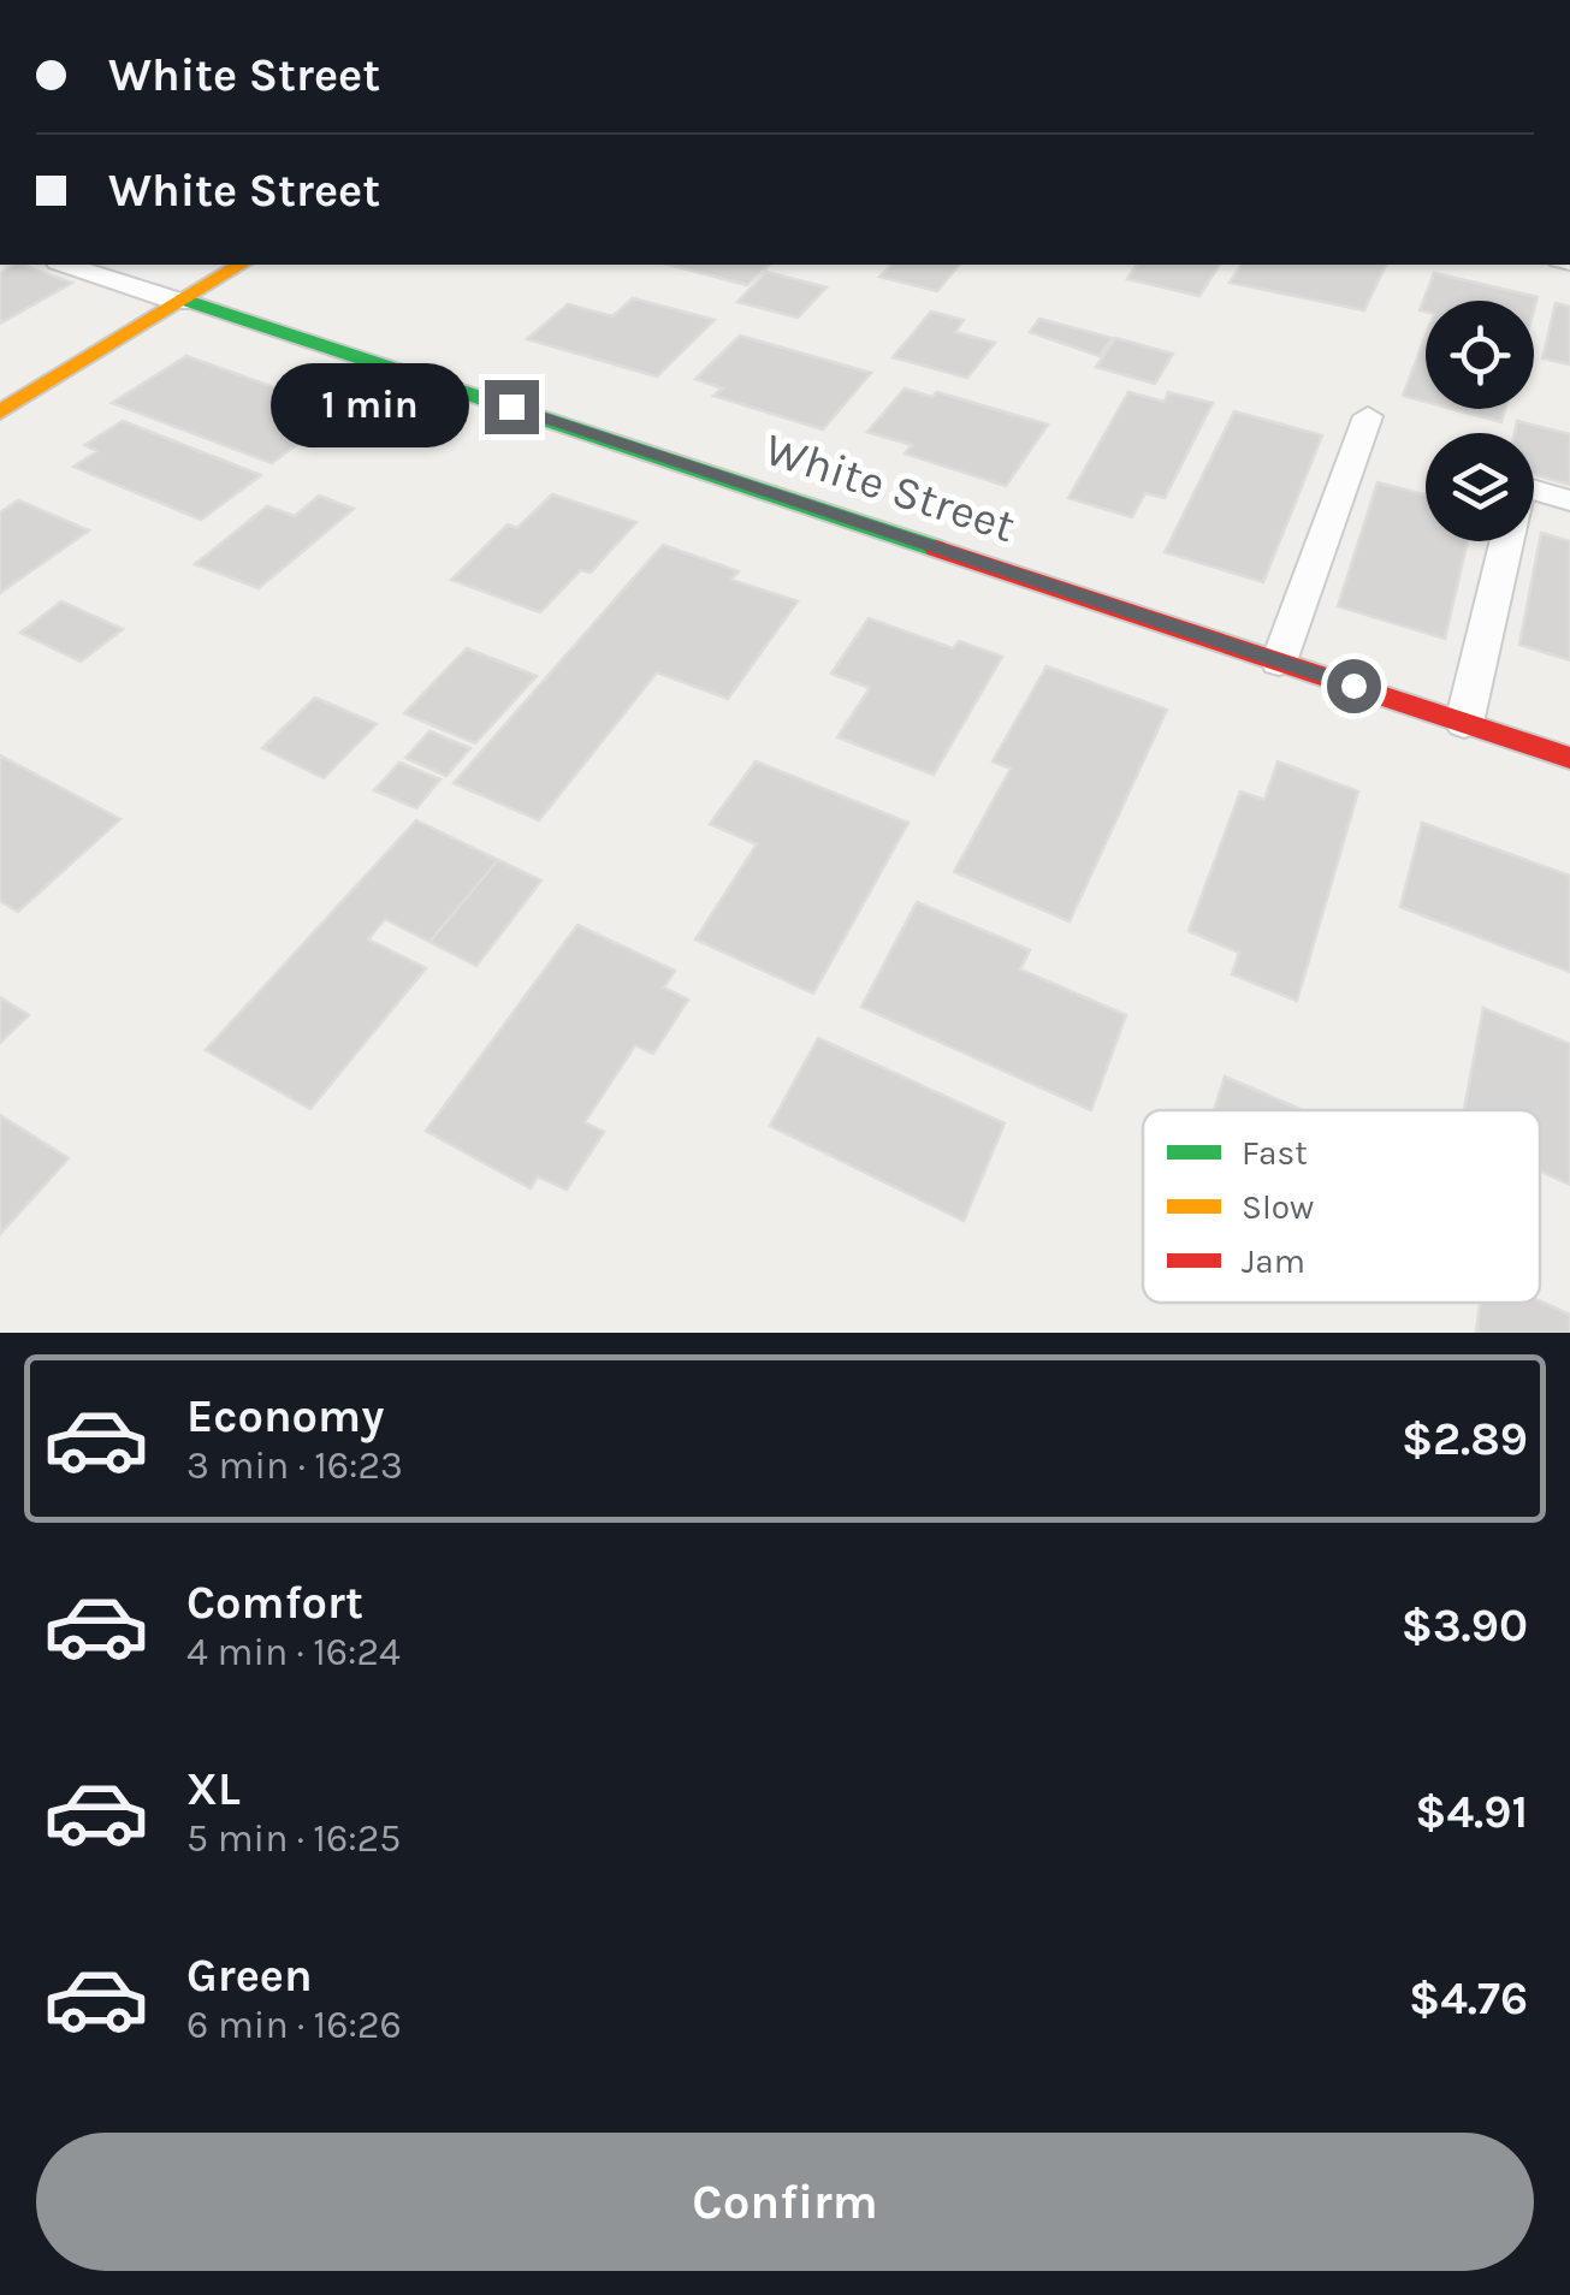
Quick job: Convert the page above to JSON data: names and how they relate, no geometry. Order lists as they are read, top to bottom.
{
  "streets": {
    "main road": ["White Street"]
  },
  "legend": ["Fast", "Slow", "Jam"],
  "page": {
    "banner": ["White Street", "White Street"],
    "bubble": "1 min",
    "list": [
      {
        "name": "Economy",
        "note": "3 min · 16:23",
        "value": "$2.89"
      },
      {
        "name": "Comfort",
        "note": "4 min · 16:24",
        "value": "$3.90"
      },
      {
        "name": "XL",
        "note": "5 min · 16:25",
        "value": "$4.91"
      },
      {
        "name": "Green",
        "note": "6 min · 16:26",
        "value": "$4.76"
      }
    ],
    "buttons": "Confirm"
  }
}
